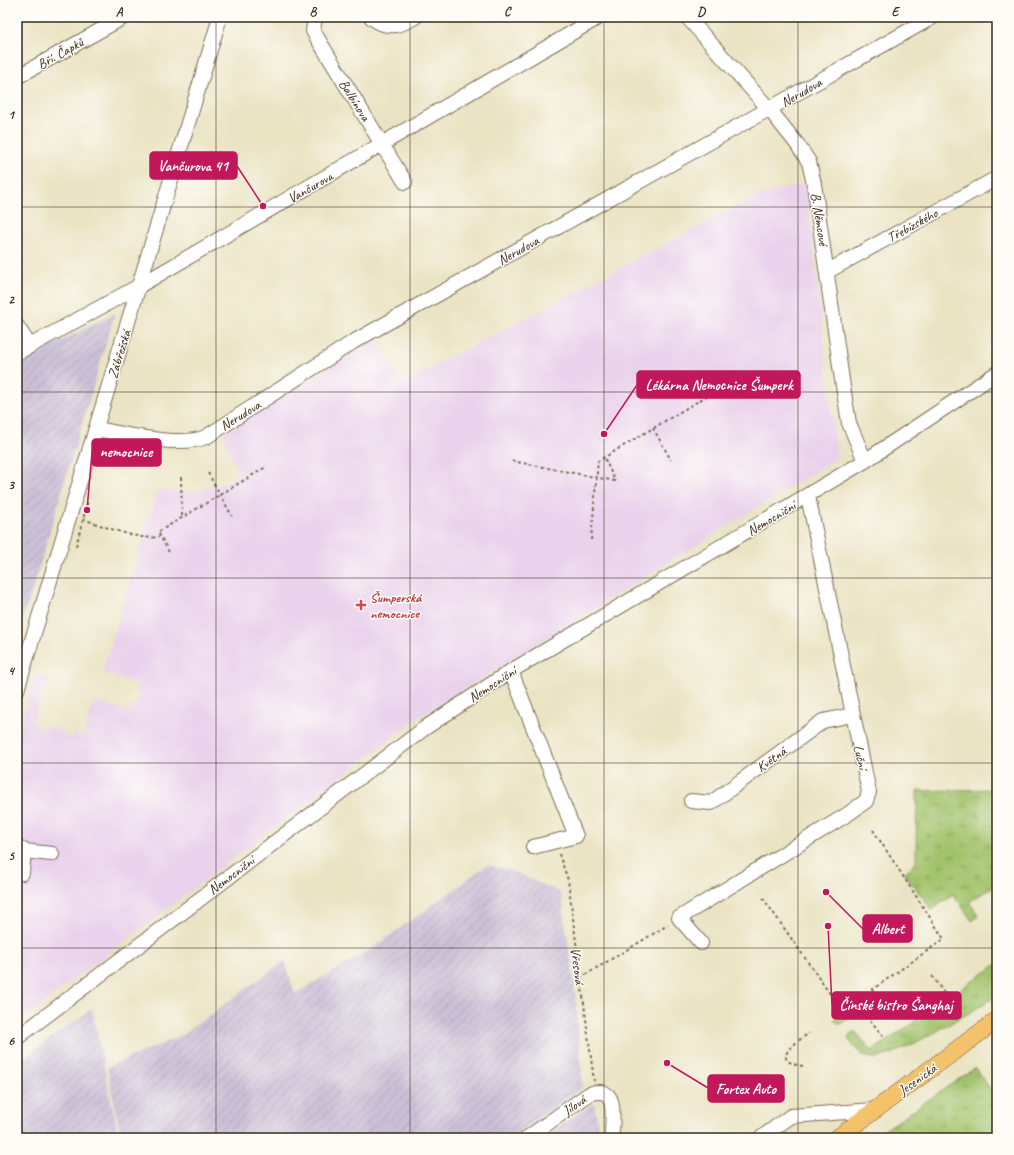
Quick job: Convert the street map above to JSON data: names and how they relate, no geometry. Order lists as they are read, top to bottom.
{
  "streets": {
    "main road": ["Jesenická"],
    "street": [
      "Bří. Čapků",
      "Nerudova",
      "Balbínova",
      "Vančurova",
      "B. Němcové",
      "Třebízského",
      "Zábřežská",
      "Nemocniční",
      "Luční",
      "Květná",
      "Jílová"
    ],
    "path": ["Vřesová"]
  },
  "crossings": [
    ["Nerudova", "B. Němcové"],
    ["Nerudova", "Zábřežská"],
    ["Balbínova", "Vančurova"],
    ["Vančurova", "Zábřežská"],
    ["B. Němcové", "Třebízského"],
    ["B. Němcové", "Nemocniční"],
    ["Nemocniční", "Luční"],
    ["Luční", "Květná"],
    ["Vřesová", "Jílová"]
  ],
  "places": {
    "other": [
      "Vančurova 41",
      "Lékárna Nemocnice Šumperk",
      "nemocnice",
      "Albert",
      "Čínské bistro Šanghaj",
      "Fortex Auto"
    ],
    "health": ["Šumperská nemocnice"]
  },
  "grid": {
    "columns": [
      "A",
      "B",
      "C",
      "D",
      "E"
    ],
    "rows": [
      "1",
      "2",
      "3",
      "4",
      "5",
      "6"
    ]
  }
}
